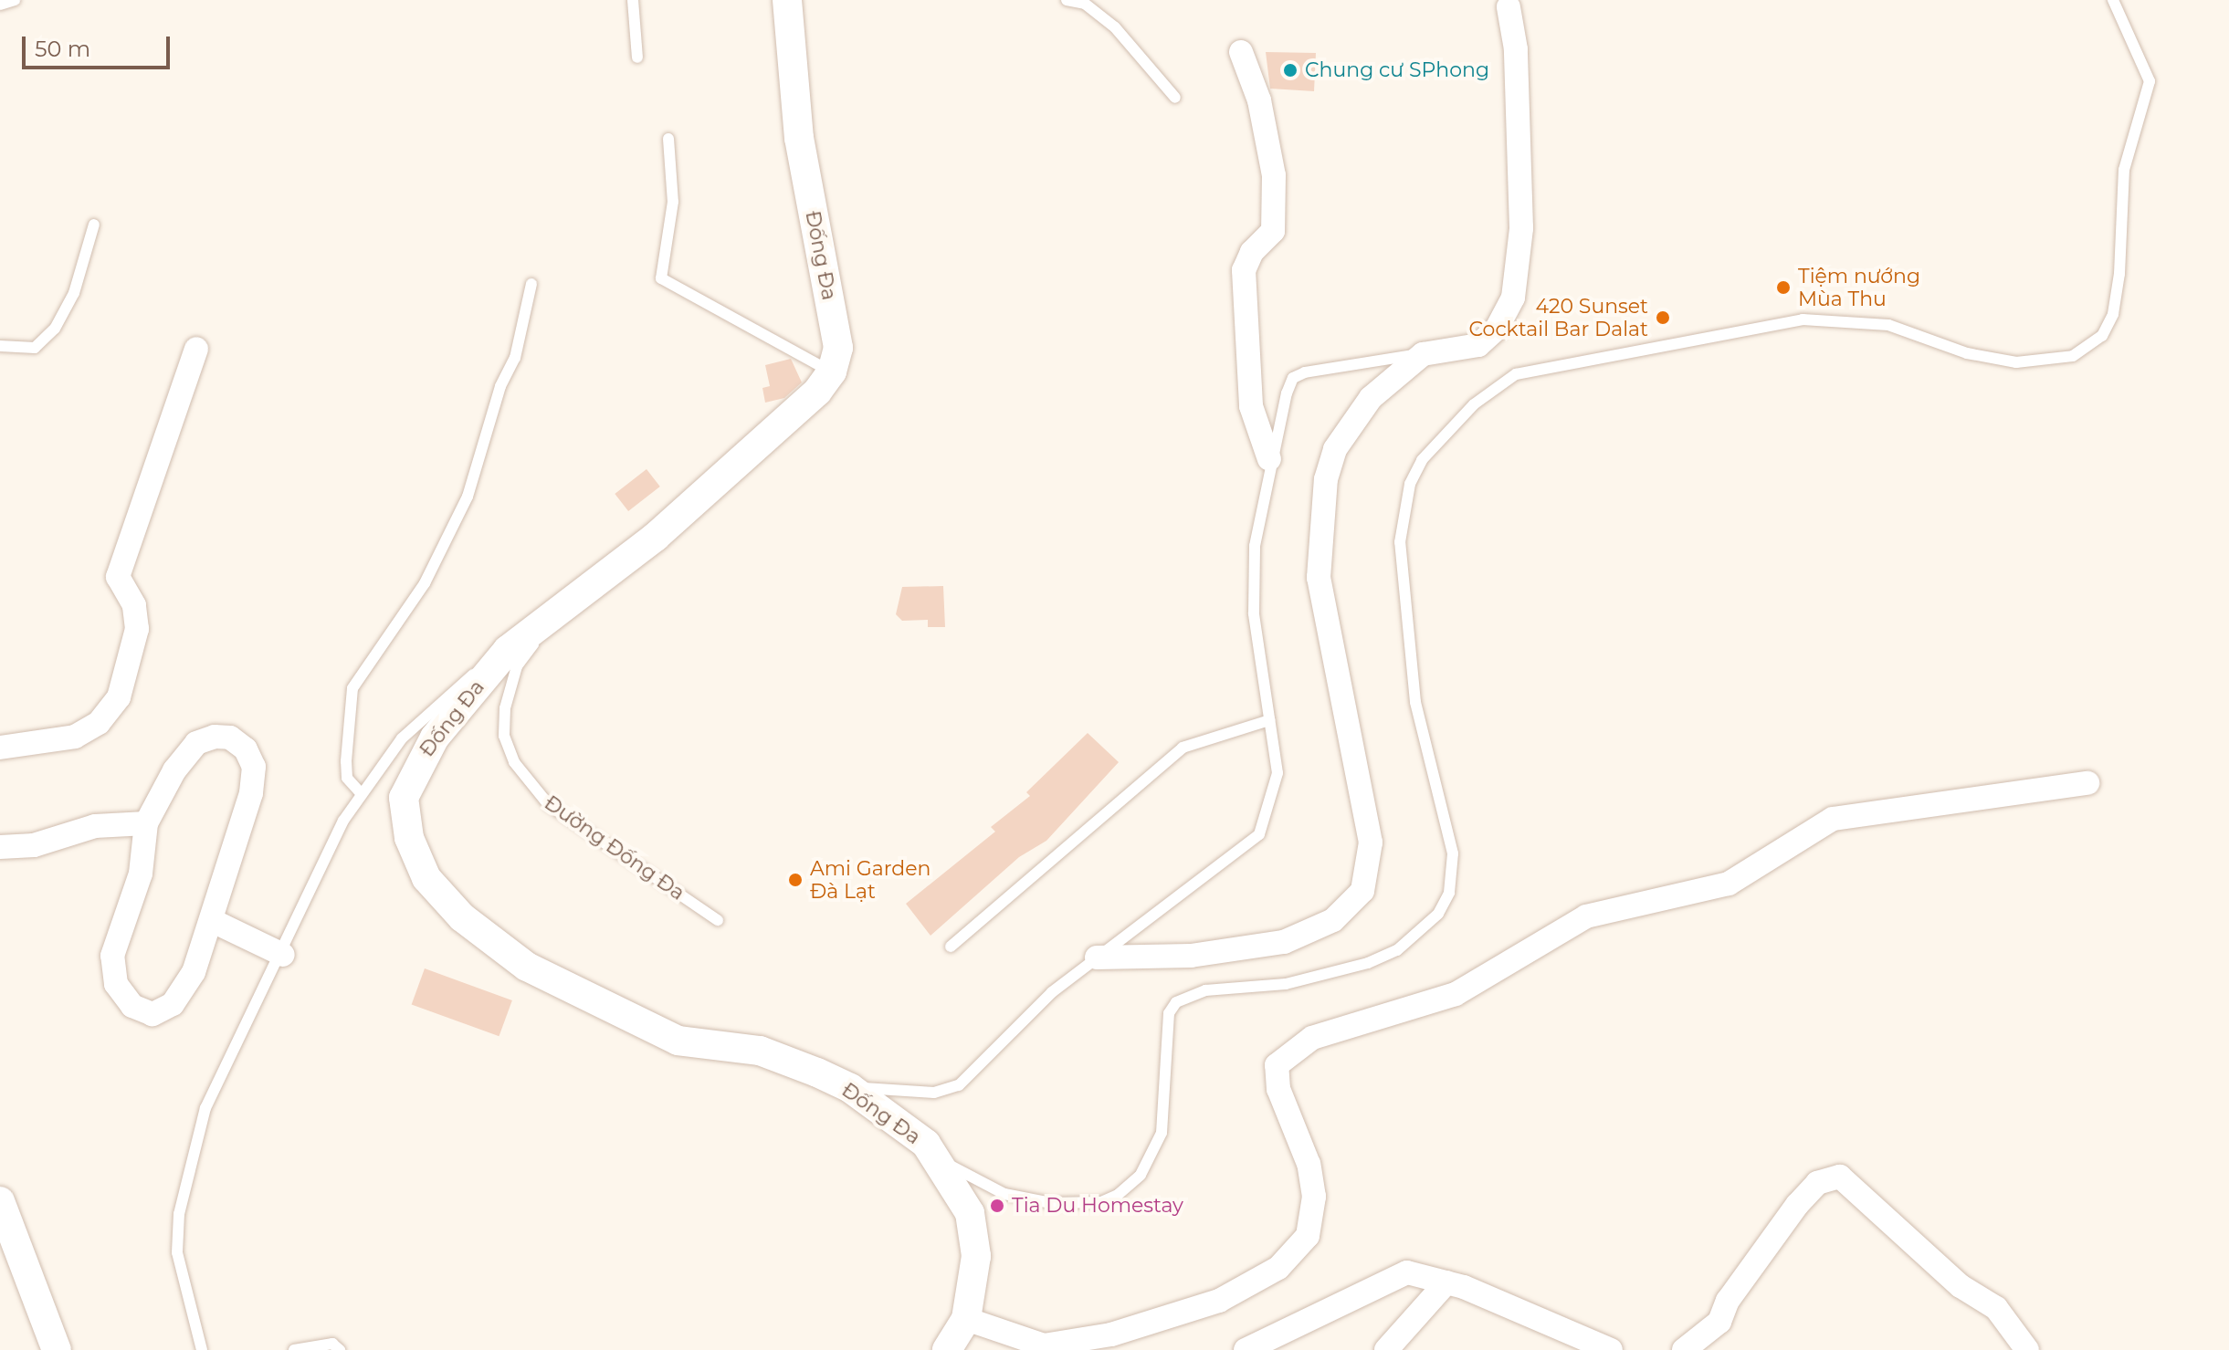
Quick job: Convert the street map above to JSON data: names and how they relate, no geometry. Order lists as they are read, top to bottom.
{
  "streets": {
    "street": ["Đống Đa"],
    "lane": ["Đường Đống Đa"]
  },
  "crossings": [
    ["Đống Đa", "Đường Đống Đa"]
  ],
  "places": [
    "Chung cư SPhong",
    "Tiệm nướng Mùa Thu",
    "420 Sunset Cocktail Bar Dalat",
    "Ami Garden Đà Lạt",
    "Tia Du Homestay"
  ],
  "scale_bar": "50 m"
}
